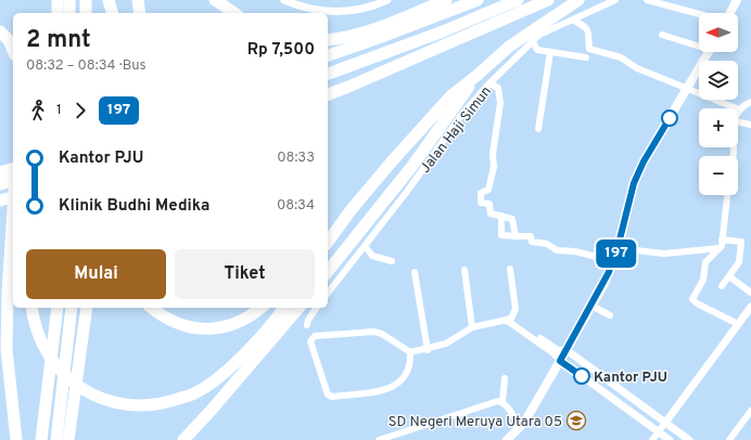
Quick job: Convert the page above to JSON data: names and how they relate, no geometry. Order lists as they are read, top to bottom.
{
  "streets": {
    "street": ["Jalan Haji Simun"]
  },
  "places": {
    "other": ["Kantor PJU"],
    "school or university": ["SD Negeri Meruya Utara 05"]
  },
  "lines": ["bus line 197"],
  "north": "left",
  "page": {
    "on_map": "197",
    "map_buttons": ["+", "−"],
    "heading": ["2 mnt", "08:32 – 08:34 · Bus", "Rp 7,500"],
    "legs": ["1", "197"],
    "list": [
      {
        "name": "Kantor PJU",
        "value": "08:33"
      },
      {
        "name": "Klinik Budhi Medika",
        "value": "08:34"
      }
    ],
    "buttons": ["Mulai", "Tiket"]
  }
}
